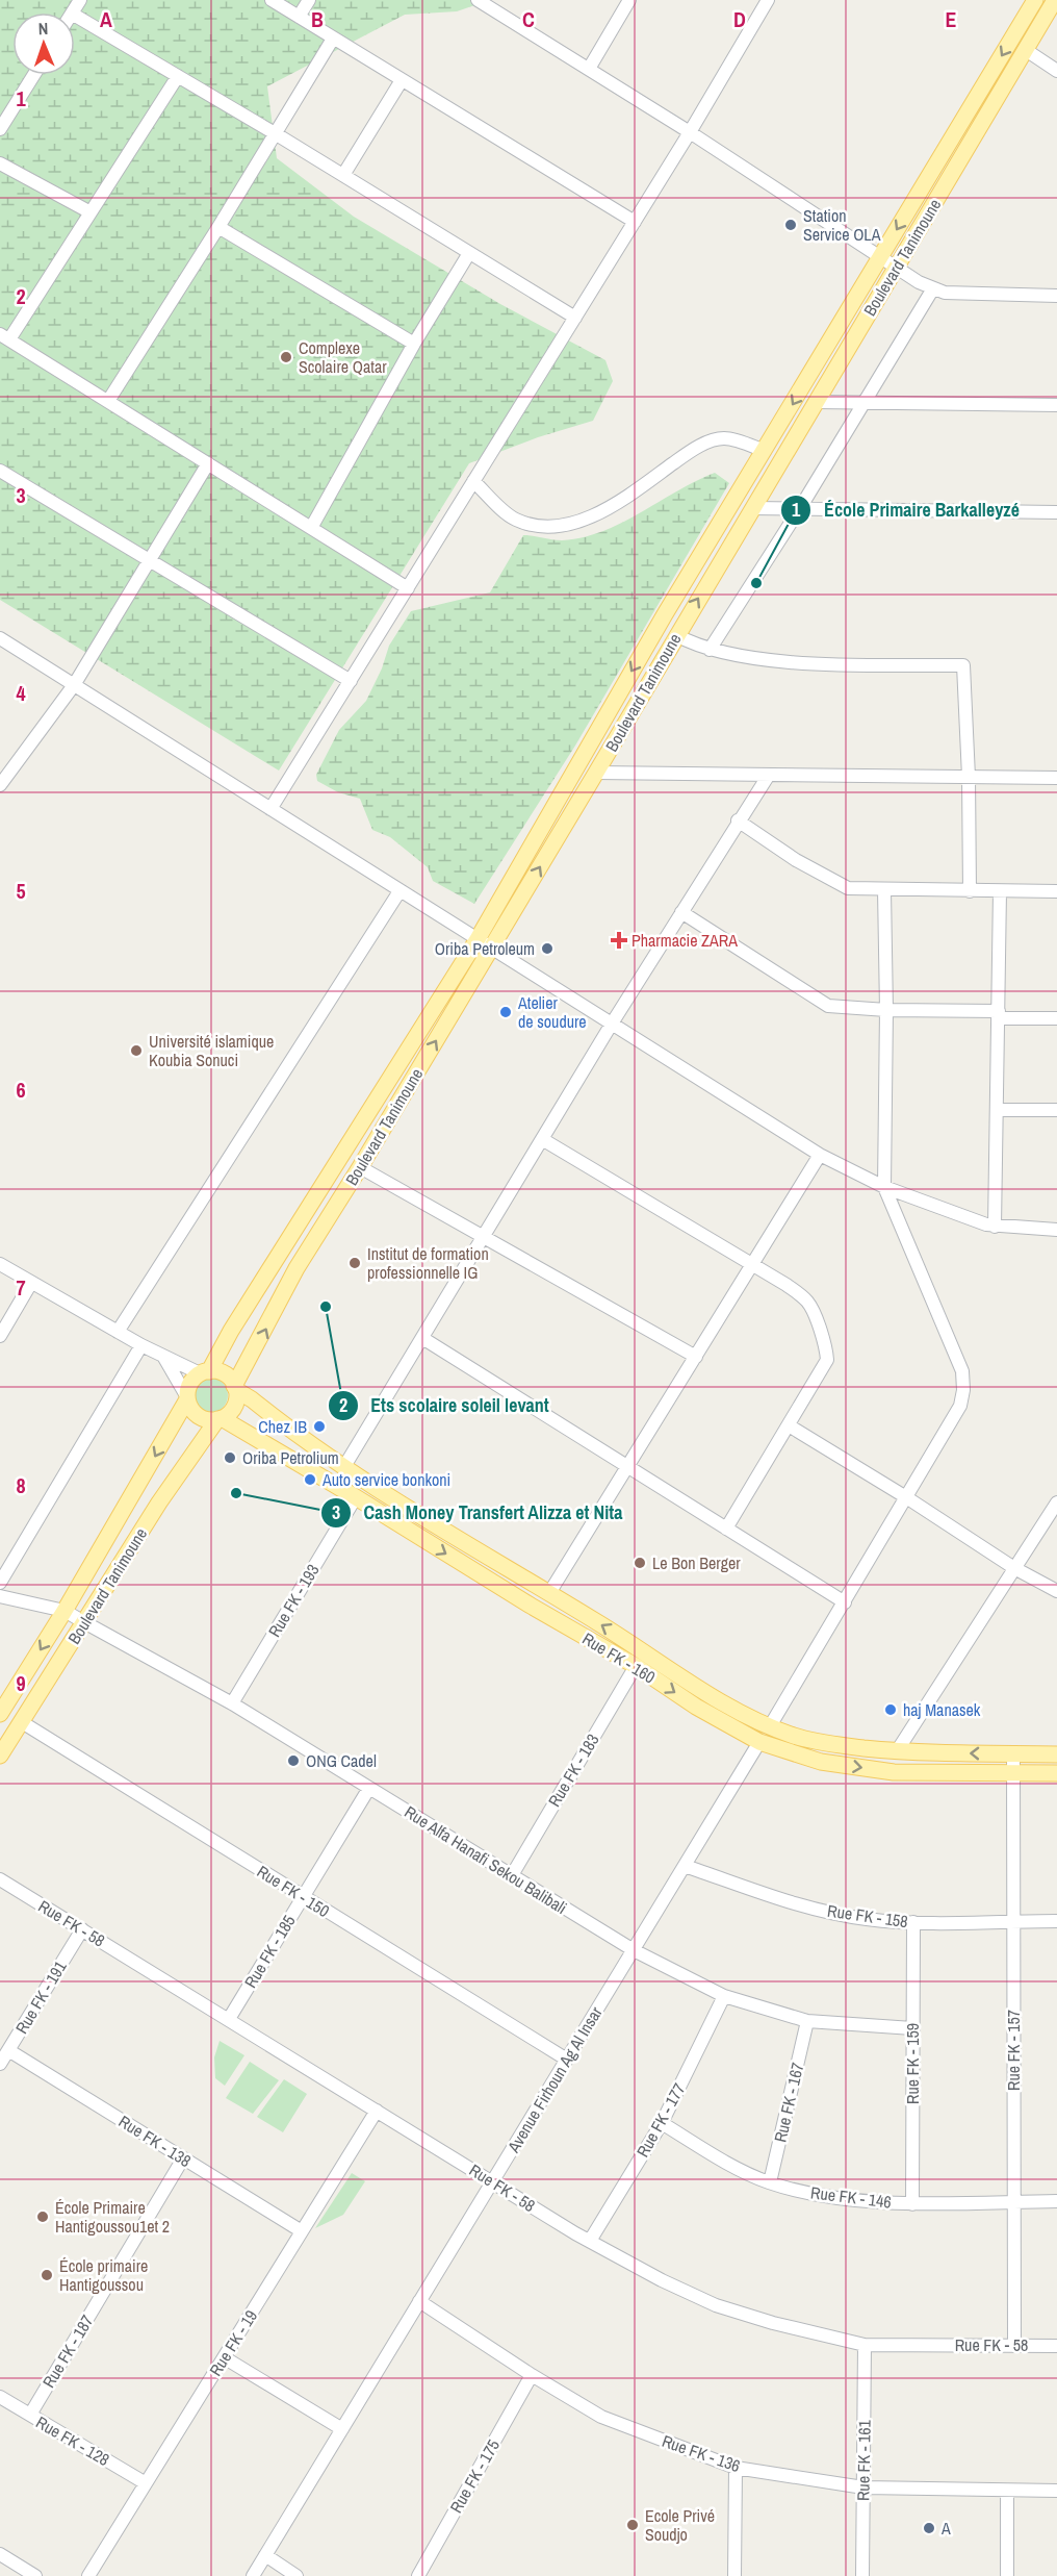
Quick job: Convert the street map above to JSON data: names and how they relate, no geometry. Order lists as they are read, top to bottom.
{
  "streets": {
    "main road": ["Boulevard Tanimoune", "Rue FK - 160"],
    "street": [
      "Rue FK - 193",
      "Rue FK - 183",
      "Rue Alfa Hanafi Sekou Balibali",
      "Rue FK - 150",
      "Rue FK - 158",
      "Rue FK - 58",
      "Rue FK - 185",
      "Rue FK - 191",
      "Rue FK - 157",
      "Rue FK - 159",
      "Avenue Firhoun Ag Al Insar",
      "Rue FK - 167",
      "Rue FK - 177",
      "Rue FK - 138",
      "Rue FK - 146",
      "Rue FK - 19",
      "Rue FK - 187",
      "Rue FK - 128",
      "Rue FK - 136",
      "Rue FK - 161",
      "Rue FK - 175"
    ]
  },
  "crossings": [
    ["Boulevard Tanimoune", "Rue FK - 160"],
    ["Boulevard Tanimoune", "Rue Alfa Hanafi Sekou Balibali"],
    ["Boulevard Tanimoune", "Rue FK - 150"],
    ["Rue FK - 193", "Rue FK - 160"],
    ["Rue FK - 193", "Rue Alfa Hanafi Sekou Balibali"],
    ["Rue FK - 160", "Rue FK - 183"],
    ["Rue FK - 160", "Rue FK - 157"],
    ["Rue FK - 160", "Avenue Firhoun Ag Al Insar"],
    ["Rue FK - 183", "Rue Alfa Hanafi Sekou Balibali"],
    ["Rue Alfa Hanafi Sekou Balibali", "Rue FK - 185"],
    ["Rue Alfa Hanafi Sekou Balibali", "Rue FK - 159"],
    ["Rue Alfa Hanafi Sekou Balibali", "Avenue Firhoun Ag Al Insar"],
    ["Rue Alfa Hanafi Sekou Balibali", "Rue FK - 167"],
    ["Rue Alfa Hanafi Sekou Balibali", "Rue FK - 177"],
    ["Rue FK - 150", "Rue FK - 185"],
    ["Rue FK - 150", "Avenue Firhoun Ag Al Insar"],
    ["Rue FK - 158", "Rue FK - 157"],
    ["Rue FK - 158", "Rue FK - 159"],
    ["Rue FK - 158", "Avenue Firhoun Ag Al Insar"],
    ["Rue FK - 58", "Rue FK - 185"],
    ["Rue FK - 58", "Rue FK - 191"],
    ["Rue FK - 58", "Rue FK - 157"],
    ["Rue FK - 58", "Avenue Firhoun Ag Al Insar"],
    ["Rue FK - 58", "Rue FK - 177"],
    ["Rue FK - 58", "Rue FK - 19"],
    ["Rue FK - 58", "Rue FK - 161"],
    ["Rue FK - 191", "Rue FK - 138"],
    ["Rue FK - 157", "Rue FK - 146"],
    ["Rue FK - 159", "Rue FK - 146"],
    ["Avenue Firhoun Ag Al Insar", "Rue FK - 136"],
    ["Rue FK - 167", "Rue FK - 146"],
    ["Rue FK - 177", "Rue FK - 146"],
    ["Rue FK - 138", "Rue FK - 19"],
    ["Rue FK - 138", "Rue FK - 187"],
    ["Rue FK - 19", "Rue FK - 128"],
    ["Rue FK - 187", "Rue FK - 128"],
    ["Rue FK - 136", "Rue FK - 161"],
    ["Rue FK - 136", "Rue FK - 175"]
  ],
  "places": {
    "other": [
      "Station Service OLA",
      "Complexe Scolaire Qatar",
      "École Primaire Barkalleyzé",
      "Oriba Petroleum",
      "Atelier de soudure",
      "Université islamique Koubia Sonuci",
      "Institut de formation professionnelle IG",
      "Ets scolaire soleil levant",
      "Chez IB",
      "Oriba Petrolium",
      "Auto service bonkoni",
      "Cash Money Transfert Alizza et Nita",
      "Le Bon Berger",
      "haj Manasek",
      "ONG Cadel",
      "École Primaire Hantigoussou1et 2",
      "École primaire Hantigoussou",
      "Ecole Privé Soudjo",
      "A"
    ],
    "health": ["Pharmacie ZARA"]
  },
  "north": "top",
  "grid": {
    "columns": [
      "A",
      "B",
      "C",
      "D",
      "E"
    ],
    "rows": [
      "1",
      "2",
      "3",
      "4",
      "5",
      "6",
      "7",
      "8",
      "9"
    ]
  }
}
